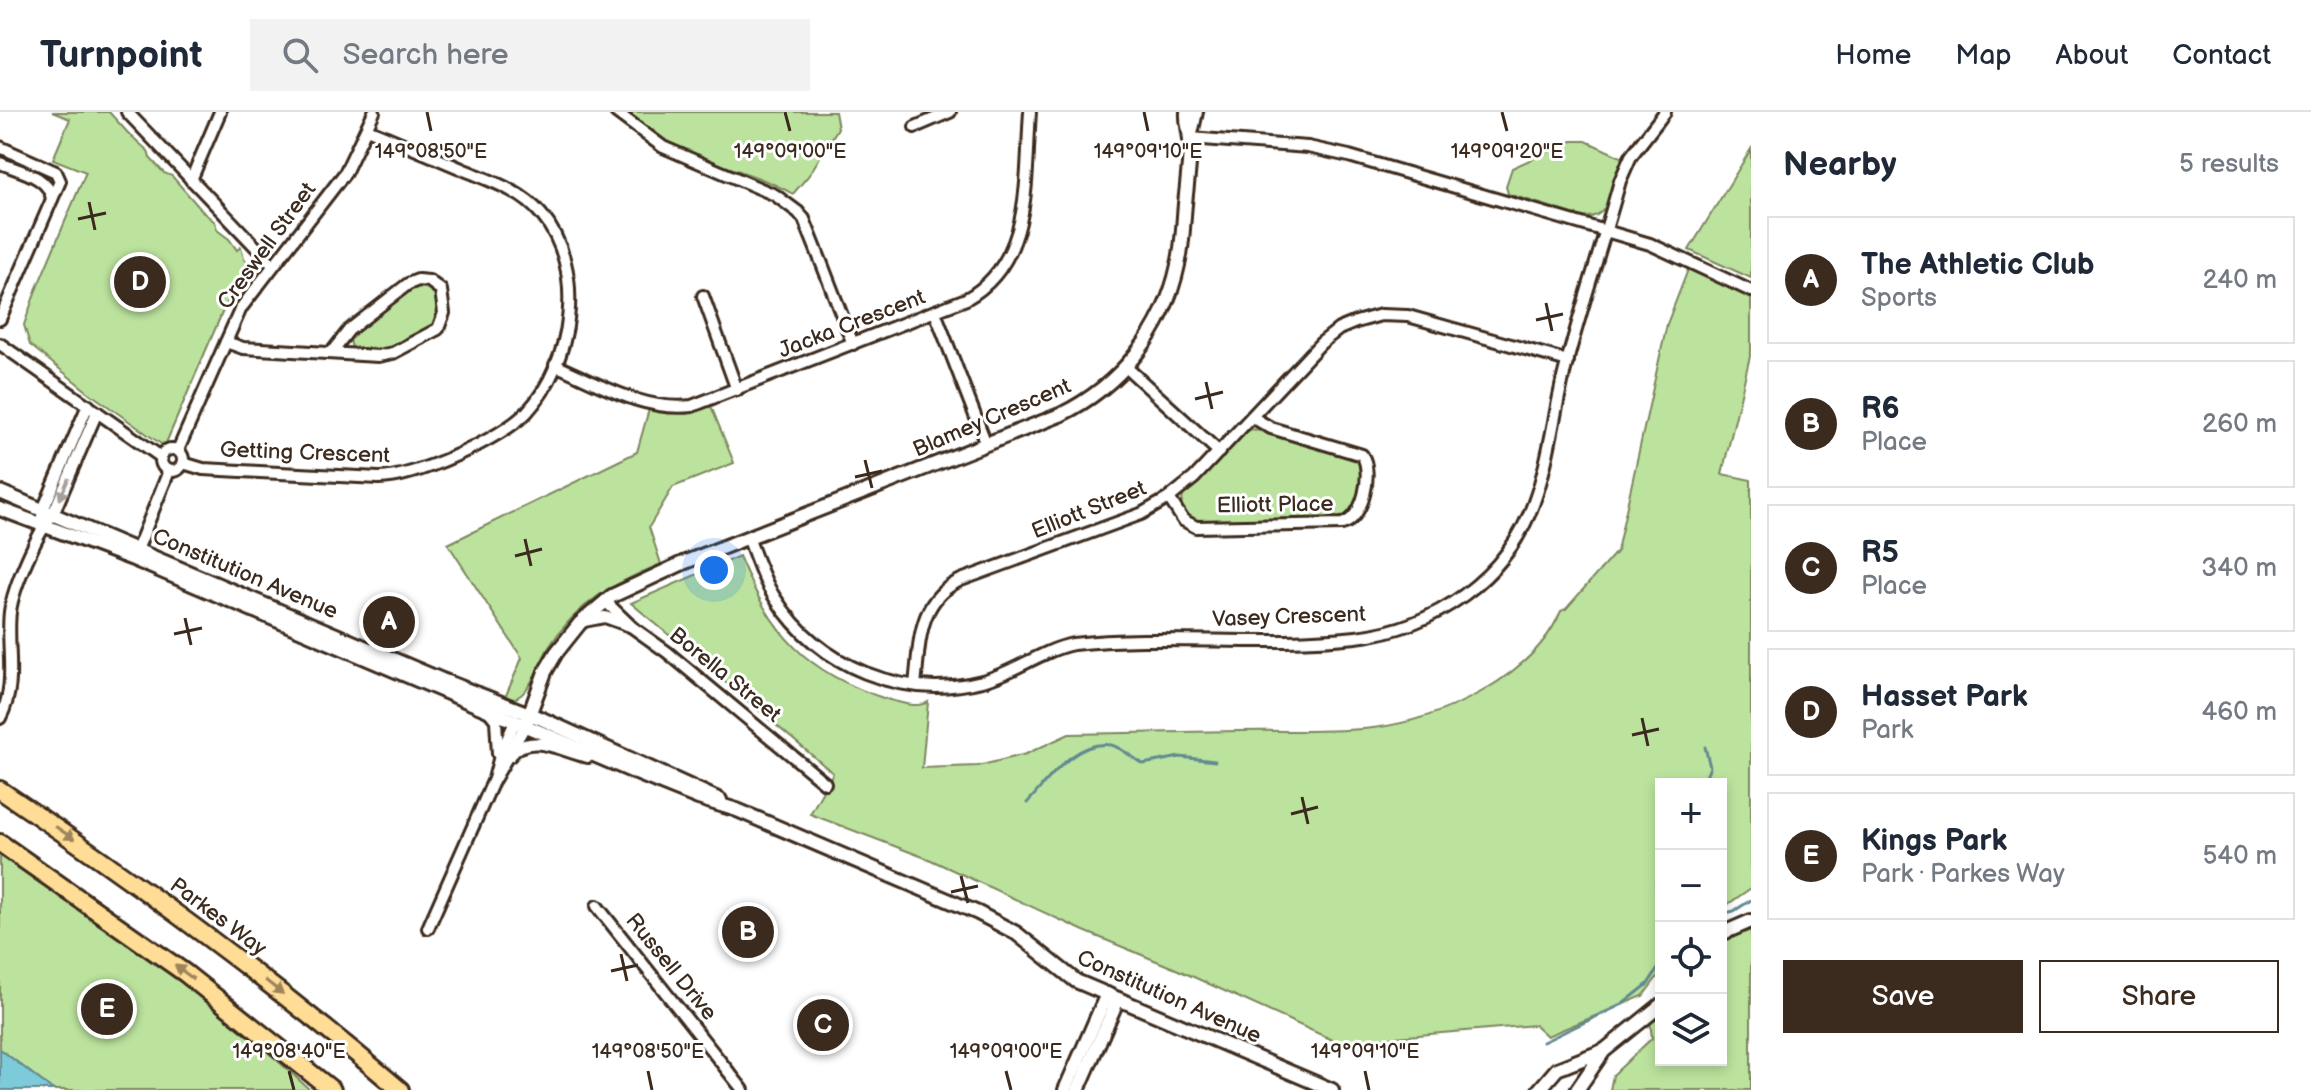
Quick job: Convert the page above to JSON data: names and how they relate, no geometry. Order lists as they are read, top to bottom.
{
  "streets": {
    "main road": ["Parkes Way"],
    "street": [
      "Creswell Street",
      "Jacka Crescent",
      "Blamey Crescent",
      "Getting Crescent",
      "Elliott Place",
      "Elliott Street",
      "Constitution Avenue",
      "Vasey Crescent",
      "Borella Street",
      "Russell Drive"
    ]
  },
  "crossings": [
    ["Creswell Street", "Getting Crescent"],
    ["Jacka Crescent", "Getting Crescent"],
    ["Blamey Crescent", "Constitution Avenue"],
    ["Blamey Crescent", "Vasey Crescent"],
    ["Blamey Crescent", "Borella Street"],
    ["Elliott Place", "Elliott Street"],
    ["Elliott Street", "Vasey Crescent"]
  ],
  "page": {
    "header": "Turnpoint",
    "search": "Search here",
    "nav": [
      "Home",
      "Map",
      "About",
      "Contact"
    ],
    "heading": ["Nearby", "5 results"],
    "list": [
      {
        "mark": "A",
        "name": "The Athletic Club",
        "note": "Sports",
        "value": "240 m"
      },
      {
        "mark": "B",
        "name": "R6",
        "note": "Place",
        "value": "260 m"
      },
      {
        "mark": "C",
        "name": "R5",
        "note": "Place",
        "value": "340 m"
      },
      {
        "mark": "D",
        "name": "Hasset Park",
        "note": "Park",
        "value": "460 m"
      },
      {
        "mark": "E",
        "name": "Kings Park",
        "note": "Park · Parkes Way",
        "value": "540 m"
      }
    ],
    "pins": [
      "D",
      "A",
      "B",
      "E",
      "C"
    ],
    "map_buttons": ["+", "−"],
    "buttons": ["Save", "Share"]
  },
  "coordinates": [
    "149°08'50\"E",
    "149°09'00\"E",
    "149°09'10\"E",
    "149°09'20\"E",
    "149°08'40\"E"
  ]
}
